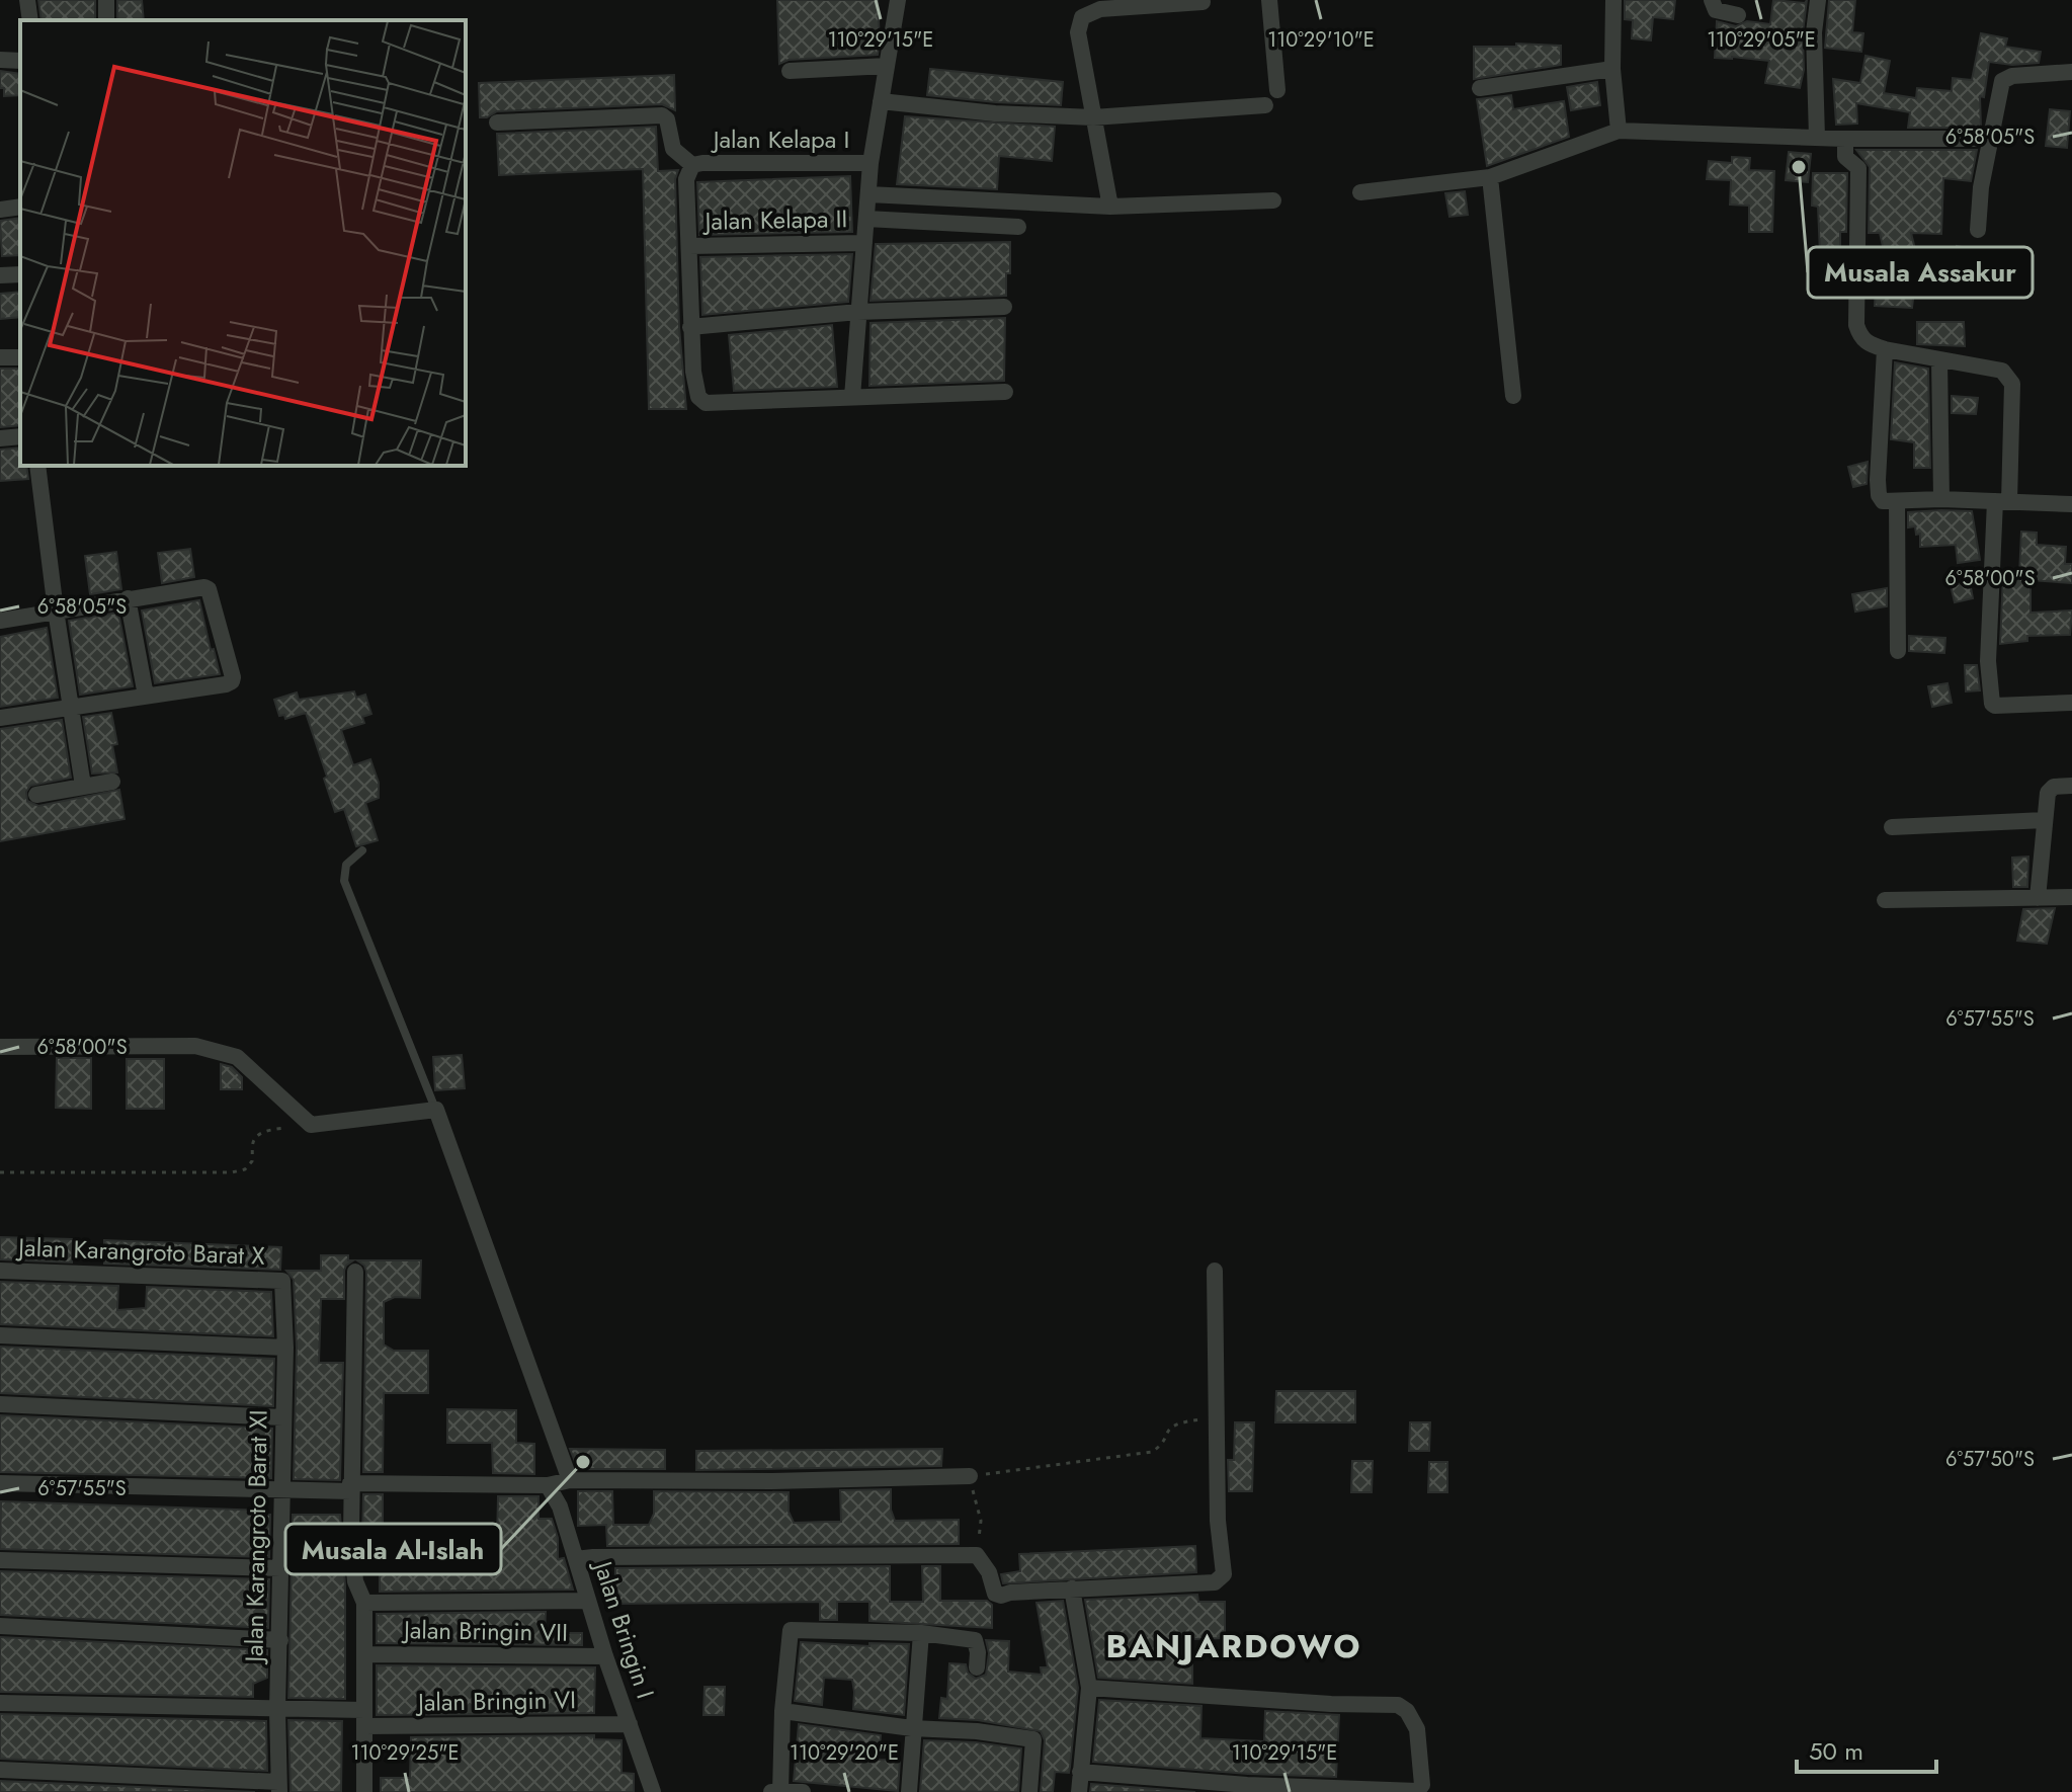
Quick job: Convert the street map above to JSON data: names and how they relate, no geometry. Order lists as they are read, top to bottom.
{
  "streets": {
    "street": [
      "Jalan Kelapa I",
      "Jalan Kelapa II",
      "Jalan Karangroto Barat X",
      "Jalan Karangroto Barat XI",
      "Jalan Bringin I",
      "Jalan Bringin VII",
      "Jalan Bringin VI"
    ]
  },
  "crossings": [
    ["Jalan Karangroto Barat X", "Jalan Karangroto Barat XI"],
    ["Jalan Karangroto Barat XI", "Jalan Bringin VI"],
    ["Jalan Bringin I", "Jalan Bringin VII"],
    ["Jalan Bringin I", "Jalan Bringin VI"]
  ],
  "districts": ["BANJARDOWO"],
  "places": ["Musala Assakur", "Musala Al-Islah"],
  "scale_bar": "50 m",
  "coordinates": [
    "110°29'15\"E",
    "110°29'10\"E",
    "110°29'05\"E",
    "6°58'05\"S",
    "6°58'00\"S",
    "6°57'55\"S",
    "6°57'50\"S",
    "110°29'25\"E",
    "110°29'20\"E"
  ]
}
